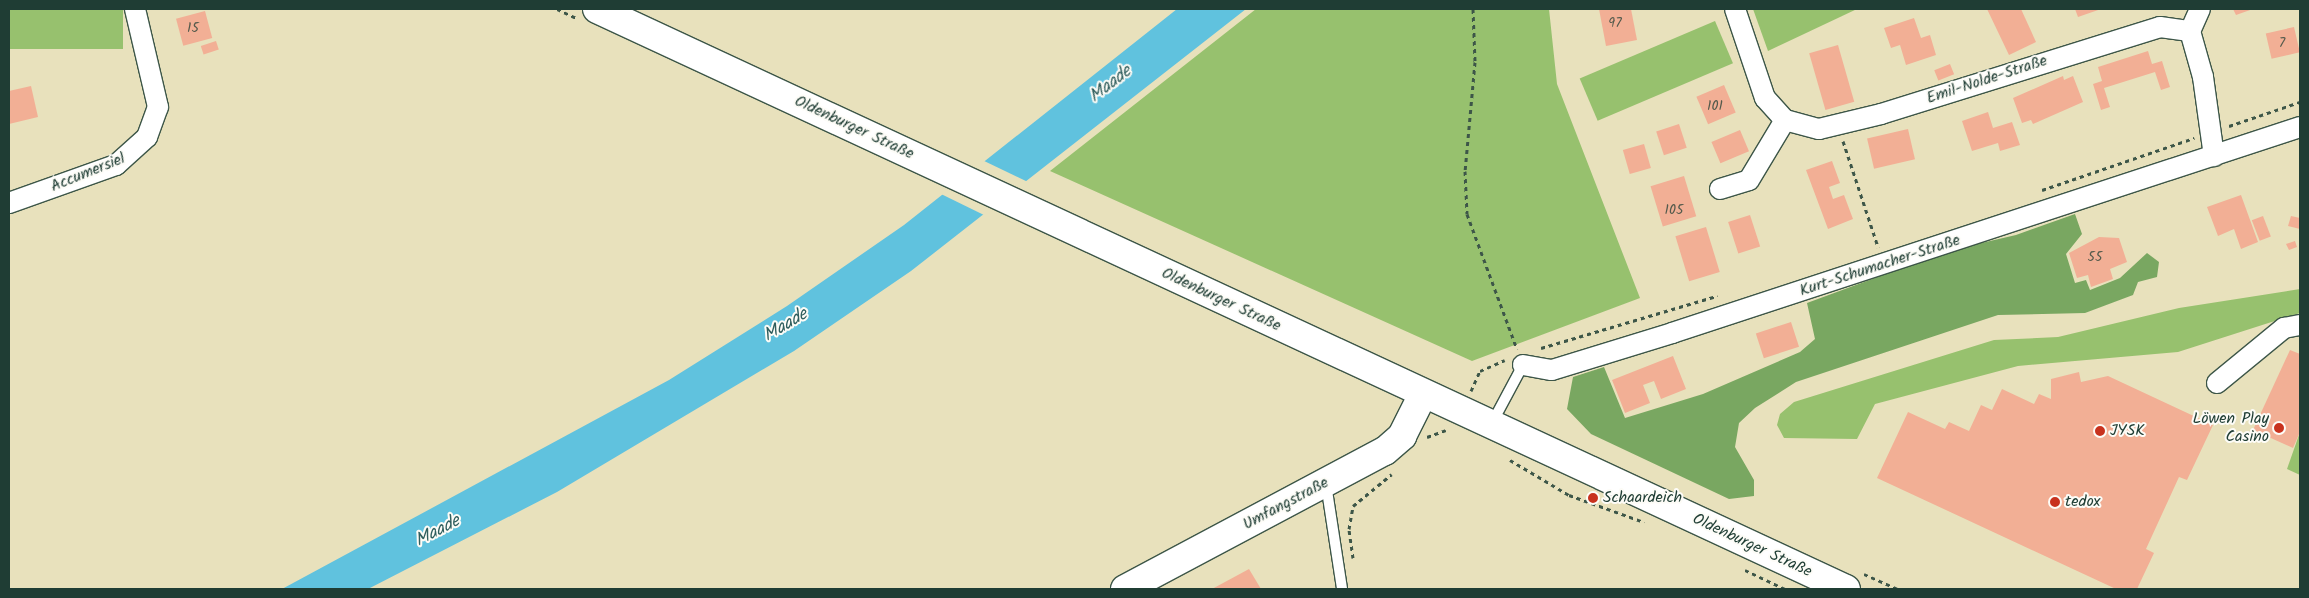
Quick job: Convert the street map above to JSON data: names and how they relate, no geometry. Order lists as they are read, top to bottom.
{
  "streets": {
    "main road": ["Oldenburger Straße", "Umfangstraße"],
    "street": ["Emil-Nolde-Straße", "Accumersiel", "Kurt-Schumacher-Straße"]
  },
  "crossings": [
    ["Oldenburger Straße", "Umfangstraße"]
  ],
  "water": ["Maade"],
  "places": [
    "Löwen Play Casino",
    "JYSK",
    "Schaardeich",
    "tedox"
  ],
  "house_numbers": [
    "97",
    "15",
    "7",
    "101",
    "105",
    "55"
  ]
}
